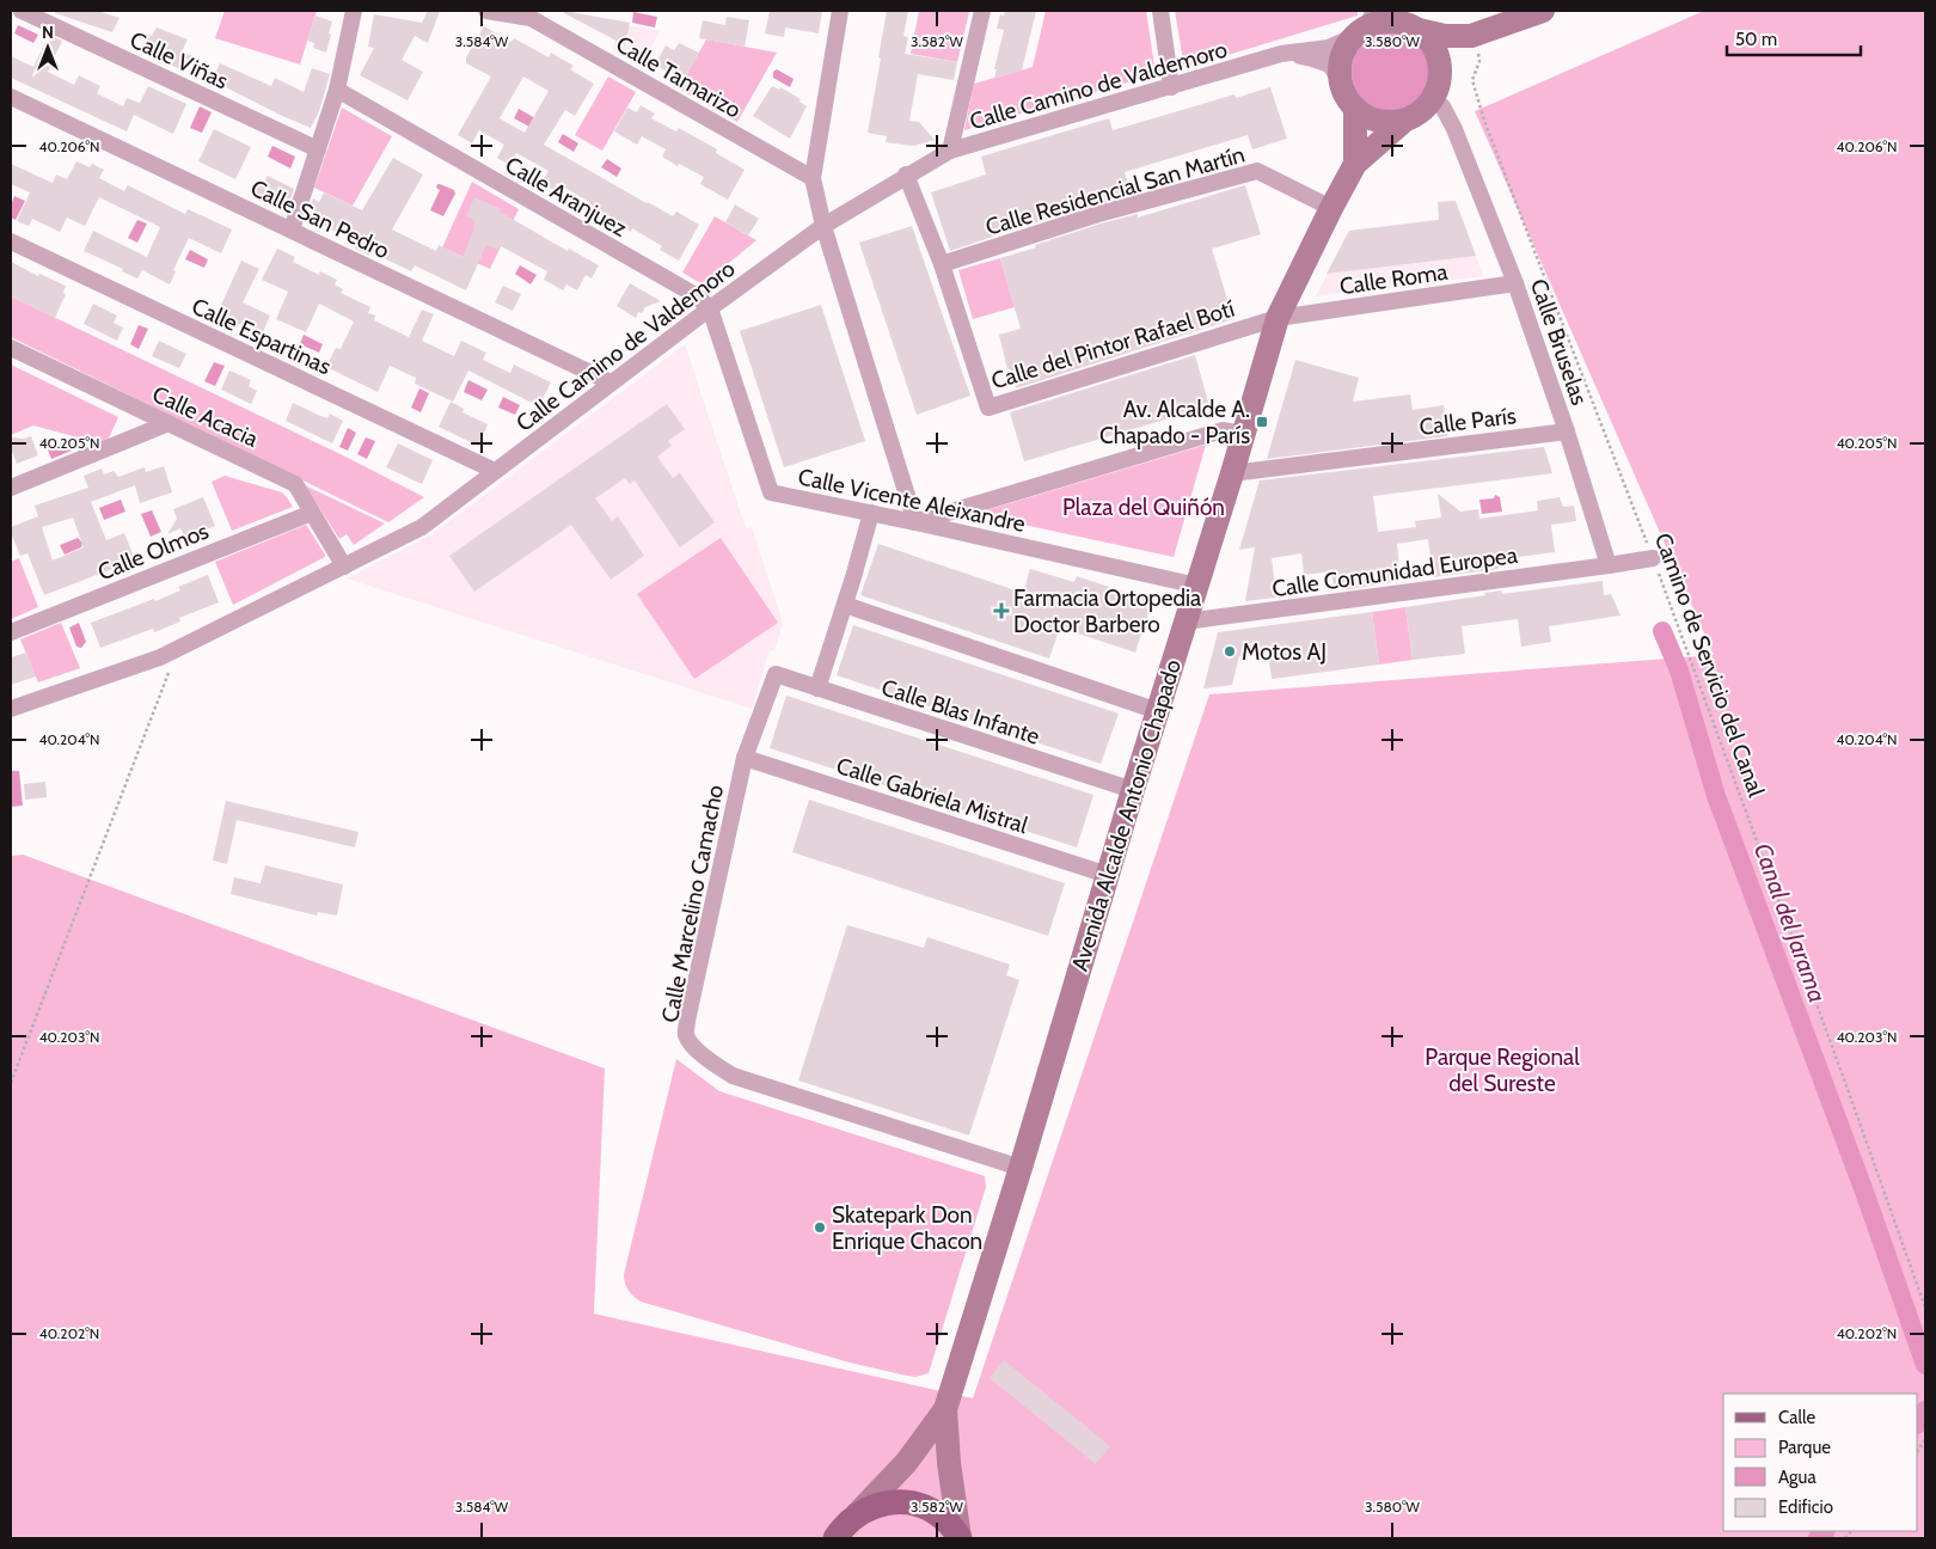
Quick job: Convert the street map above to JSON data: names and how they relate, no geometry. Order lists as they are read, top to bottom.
{
  "streets": {
    "main road": ["Avenida Alcalde Antonio Chapado"],
    "street": [
      "Calle Viñas",
      "Calle Tamarizo",
      "Calle Camino de Valdemoro",
      "Calle Residencial San Martín",
      "Calle Aranjuez",
      "Calle San Pedro",
      "Calle Roma",
      "Calle Espartinas",
      "Calle Bruselas",
      "Calle del Pintor Rafael Botí",
      "Calle Acacia",
      "Calle París",
      "Calle Vicente Aleixandre",
      "Calle Olmos",
      "Calle Comunidad Europea",
      "Calle Blas Infante",
      "Calle Gabriela Mistral",
      "Calle Marcelino Camacho"
    ],
    "path": ["Camino de Servicio del Canal"]
  },
  "crossings": [
    ["Calle Camino de Valdemoro", "Calle Aranjuez"],
    ["Calle Camino de Valdemoro", "Calle San Pedro"],
    ["Calle Camino de Valdemoro", "Calle Espartinas"],
    ["Calle Camino de Valdemoro", "Calle Bruselas"],
    ["Calle Camino de Valdemoro", "Calle del Pintor Rafael Botí"],
    ["Calle Camino de Valdemoro", "Calle Acacia"],
    ["Calle Camino de Valdemoro", "Calle Vicente Aleixandre"],
    ["Calle Camino de Valdemoro", "Avenida Alcalde Antonio Chapado"],
    ["Calle Residencial San Martín", "Calle del Pintor Rafael Botí"],
    ["Calle Residencial San Martín", "Avenida Alcalde Antonio Chapado"],
    ["Calle Aranjuez", "Calle Vicente Aleixandre"],
    ["Calle Roma", "Calle Bruselas"],
    ["Calle Roma", "Calle del Pintor Rafael Botí"],
    ["Calle Roma", "Avenida Alcalde Antonio Chapado"],
    ["Calle Bruselas", "Calle París"],
    ["Calle Bruselas", "Calle Comunidad Europea"],
    ["Calle Bruselas", "Avenida Alcalde Antonio Chapado"],
    ["Calle del Pintor Rafael Botí", "Avenida Alcalde Antonio Chapado"],
    ["Calle Acacia", "Calle Olmos"],
    ["Calle París", "Avenida Alcalde Antonio Chapado"],
    ["Calle Vicente Aleixandre", "Avenida Alcalde Antonio Chapado"],
    ["Calle Comunidad Europea", "Avenida Alcalde Antonio Chapado"],
    ["Calle Blas Infante", "Avenida Alcalde Antonio Chapado"],
    ["Calle Blas Infante", "Calle Marcelino Camacho"],
    ["Calle Gabriela Mistral", "Avenida Alcalde Antonio Chapado"],
    ["Calle Gabriela Mistral", "Calle Marcelino Camacho"],
    ["Avenida Alcalde Antonio Chapado", "Calle Marcelino Camacho"]
  ],
  "water": ["Canal del Jarama"],
  "parks": ["Plaza del Quiñón", "Parque Regional del Sureste"],
  "places": {
    "transit": ["Av. Alcalde A. Chapado - París"],
    "health": ["Farmacia Ortopedia Doctor Barbero"],
    "other": ["Motos AJ", "Skatepark Don Enrique Chacon"]
  },
  "legend": [
    "Calle",
    "Parque",
    "Agua",
    "Edificio"
  ],
  "scale_bar": "50 m",
  "north": "top",
  "coordinates": [
    "3.584°W",
    "3.582°W",
    "3.580°W",
    "40.206°N",
    "40.205°N",
    "40.204°N",
    "40.203°N",
    "40.202°N"
  ]
}
